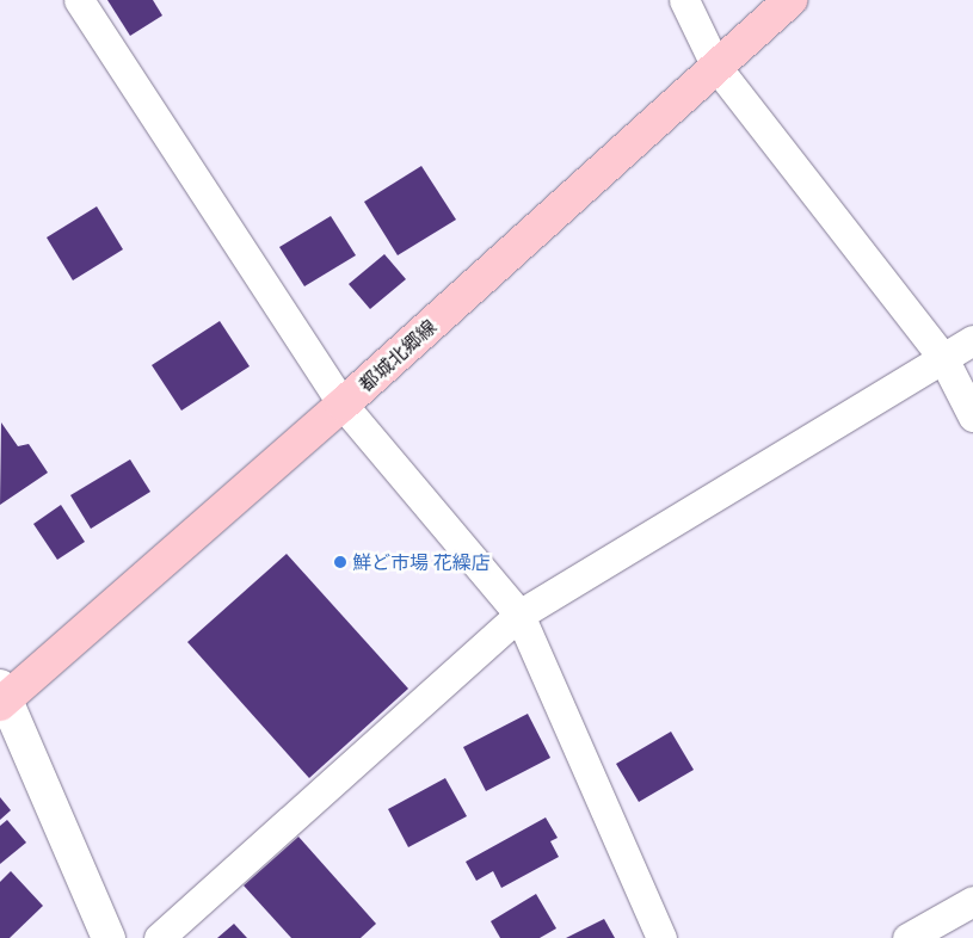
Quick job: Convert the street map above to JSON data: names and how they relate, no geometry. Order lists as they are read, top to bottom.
{
  "streets": {
    "main road": ["都城北郷線"]
  },
  "places": ["鮮ど市場 花繰店"]
}
